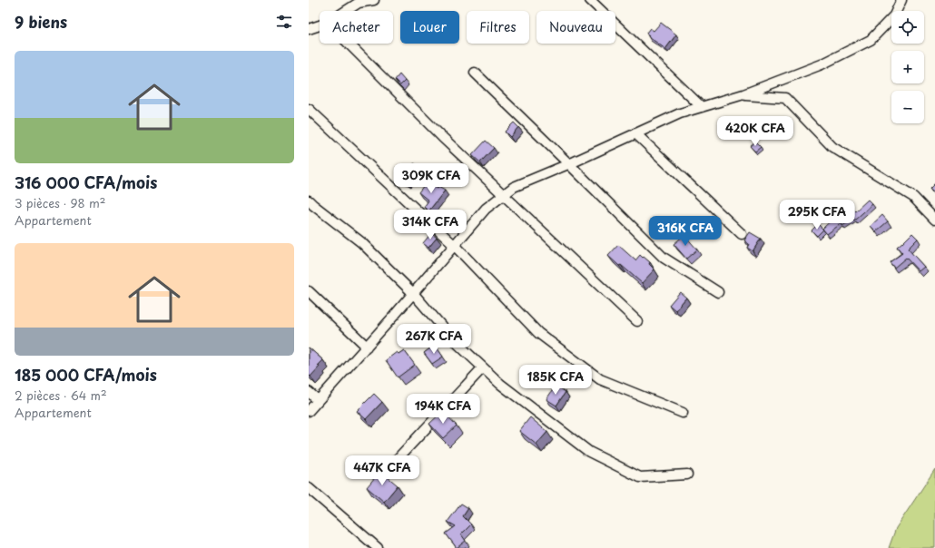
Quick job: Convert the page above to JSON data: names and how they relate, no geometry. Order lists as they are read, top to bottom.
{
  "page": {
    "heading": "9 biens",
    "map_buttons": ["+", "−"],
    "chip": [
      "Acheter",
      "Louer",
      "Filtres",
      "Nouveau"
    ],
    "list": [
      {
        "name": "316 000 CFA/mois",
        "note": "3 pièces · 98 m² · Appartement"
      },
      {
        "name": "185 000 CFA/mois",
        "note": "2 pièces · 64 m² · Appartement"
      }
    ],
    "price": [
      "420K CFA",
      "309K CFA",
      "295K CFA",
      "314K CFA",
      "316K CFA",
      "267K CFA",
      "185K CFA",
      "194K CFA",
      "447K CFA"
    ]
  }
}
